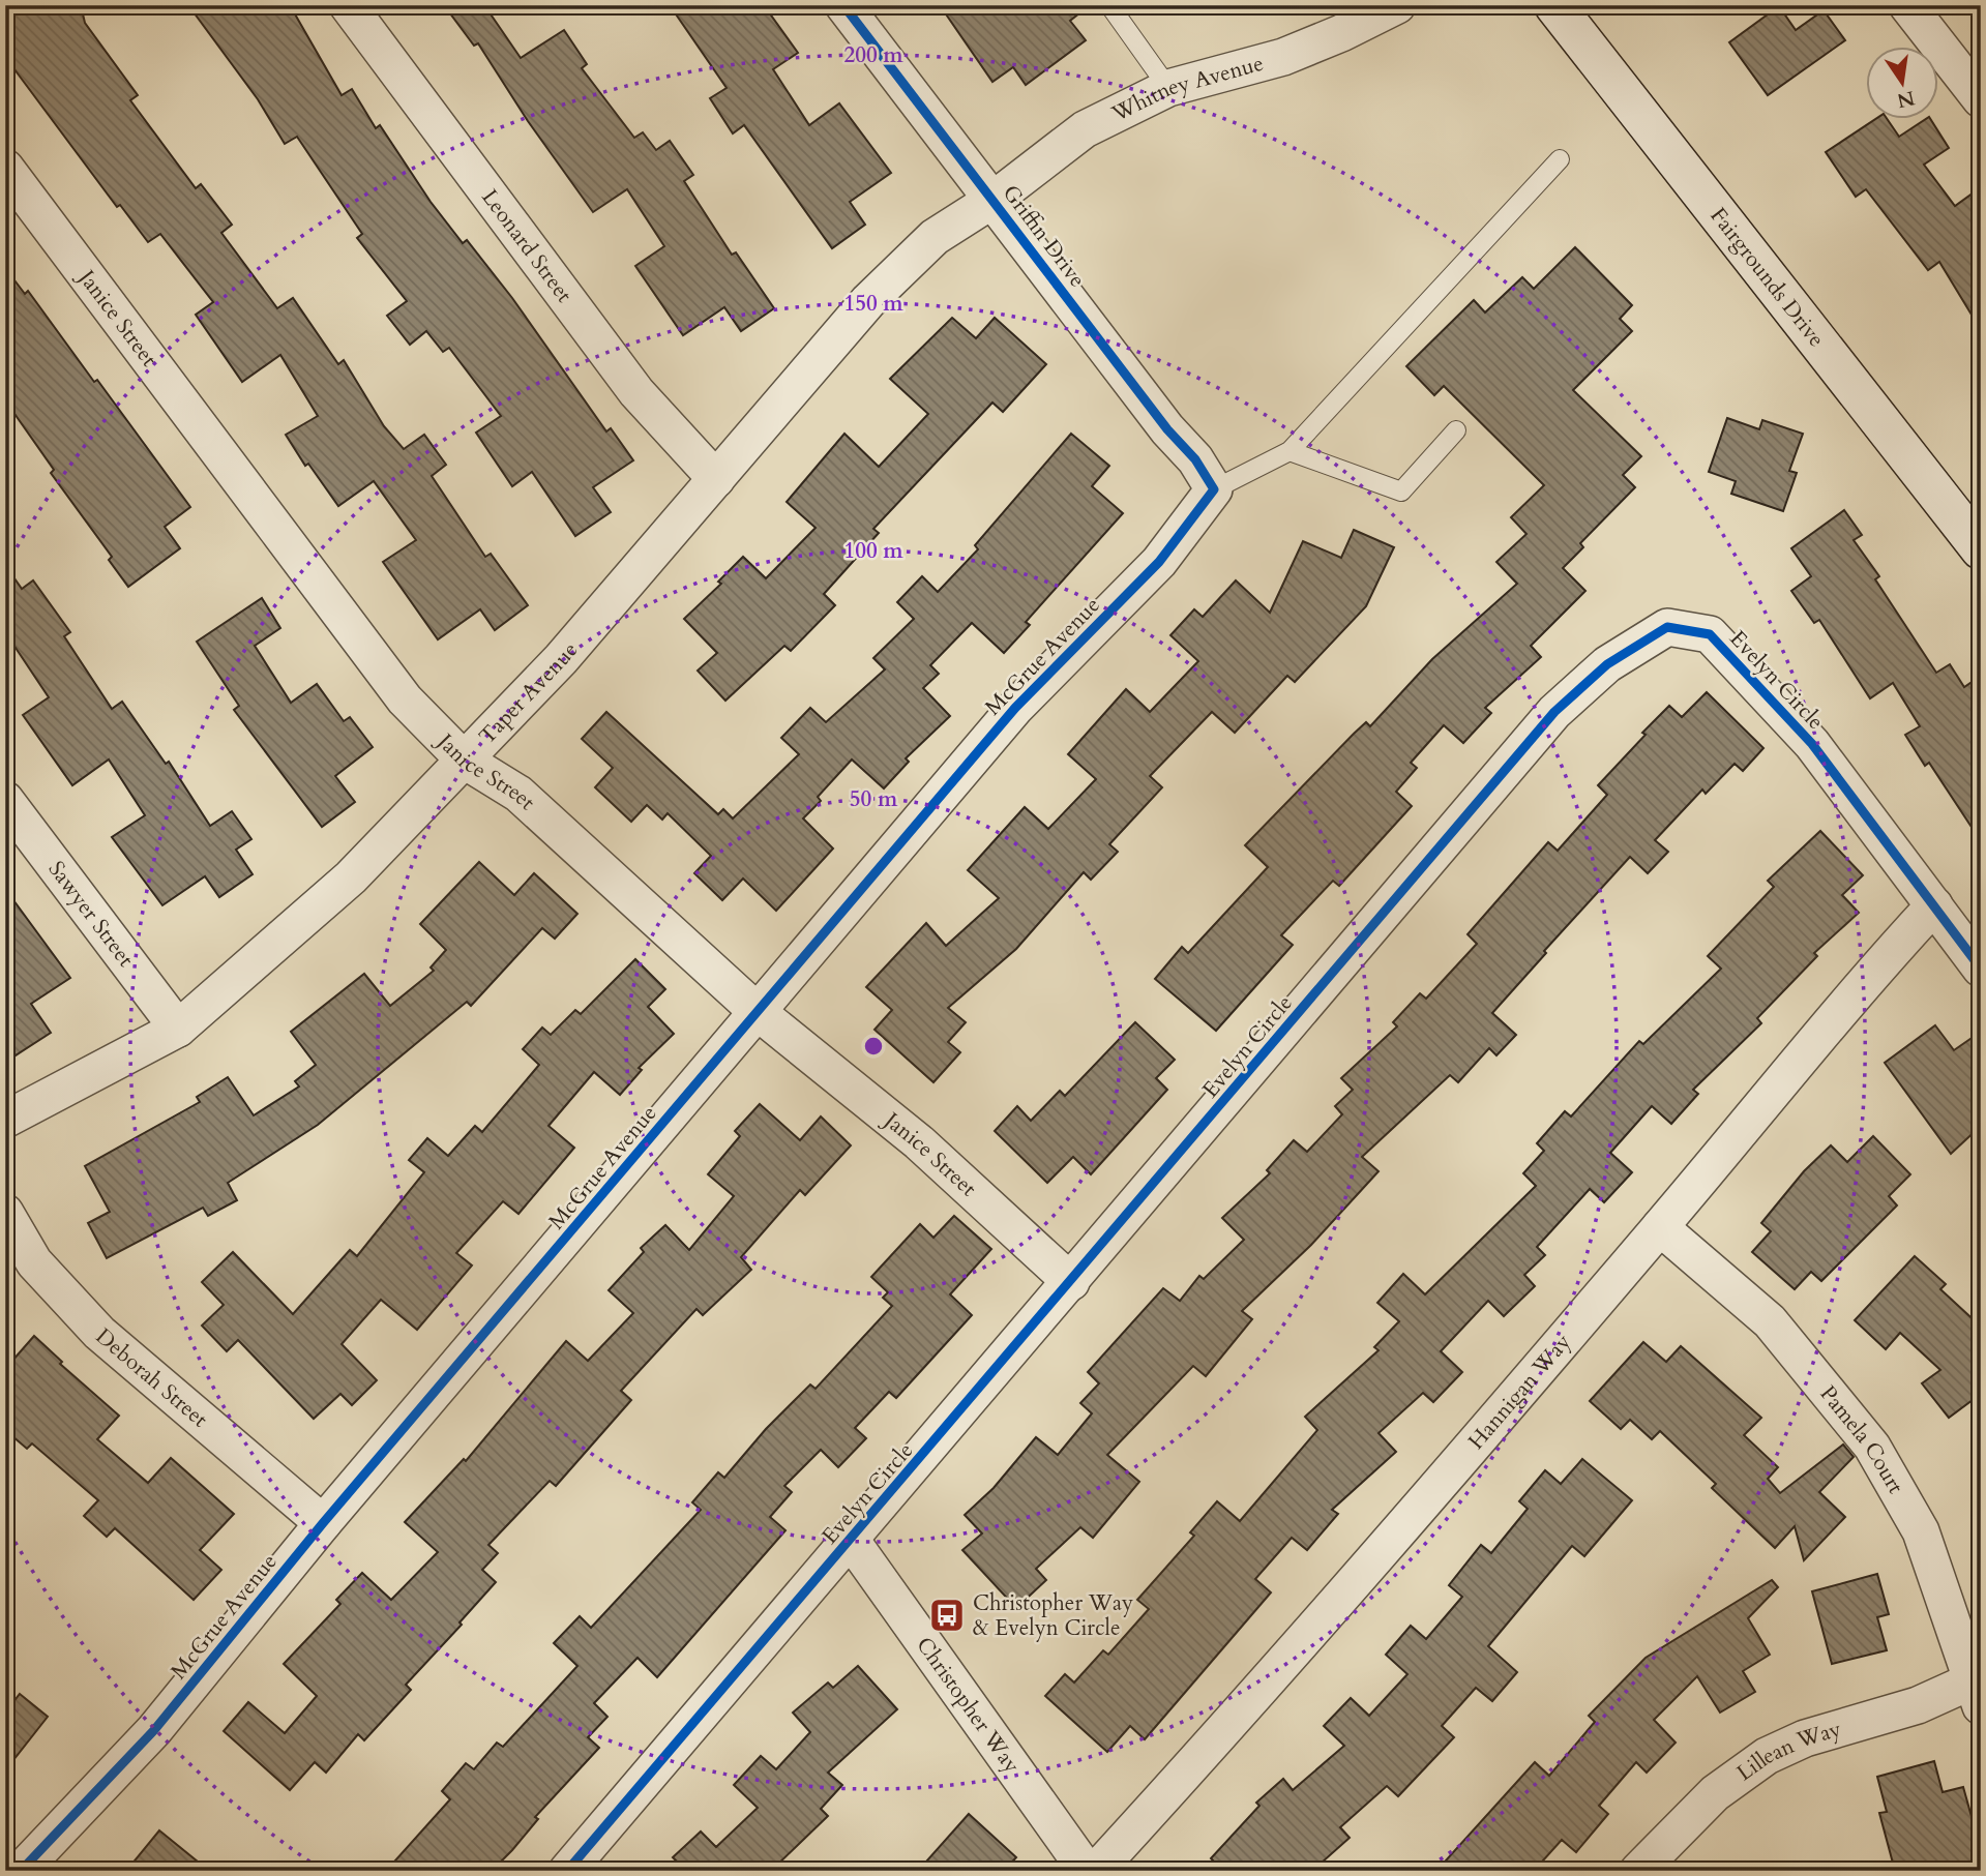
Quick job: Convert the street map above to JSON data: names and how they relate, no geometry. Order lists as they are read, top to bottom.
{
  "streets": {
    "main road": ["Fairgrounds Drive"],
    "street": [
      "Whitney Avenue",
      "Griffin Drive",
      "Leonard Street",
      "Janice Street",
      "McGrue Avenue",
      "Evelyn Circle",
      "Taper Avenue",
      "Sawyer Street",
      "Deborah Street",
      "Hannigan Way",
      "Pamela Court",
      "Christopher Way",
      "Lillean Way"
    ]
  },
  "crossings": [
    ["Whitney Avenue", "Griffin Drive"],
    ["Whitney Avenue", "Taper Avenue"],
    ["Griffin Drive", "McGrue Avenue"],
    ["Griffin Drive", "Taper Avenue"],
    ["Leonard Street", "Taper Avenue"],
    ["Janice Street", "McGrue Avenue"],
    ["Janice Street", "Evelyn Circle"],
    ["Janice Street", "Taper Avenue"],
    ["McGrue Avenue", "Deborah Street"],
    ["Evelyn Circle", "Hannigan Way"],
    ["Evelyn Circle", "Christopher Way"],
    ["Taper Avenue", "Sawyer Street"],
    ["Hannigan Way", "Pamela Court"],
    ["Pamela Court", "Lillean Way"]
  ],
  "places": {
    "bus stop": ["Christopher Way & Evelyn Circle"]
  },
  "north": "bottom",
  "rings": [
    "200 m",
    "150 m",
    "100 m",
    "50 m"
  ]
}
